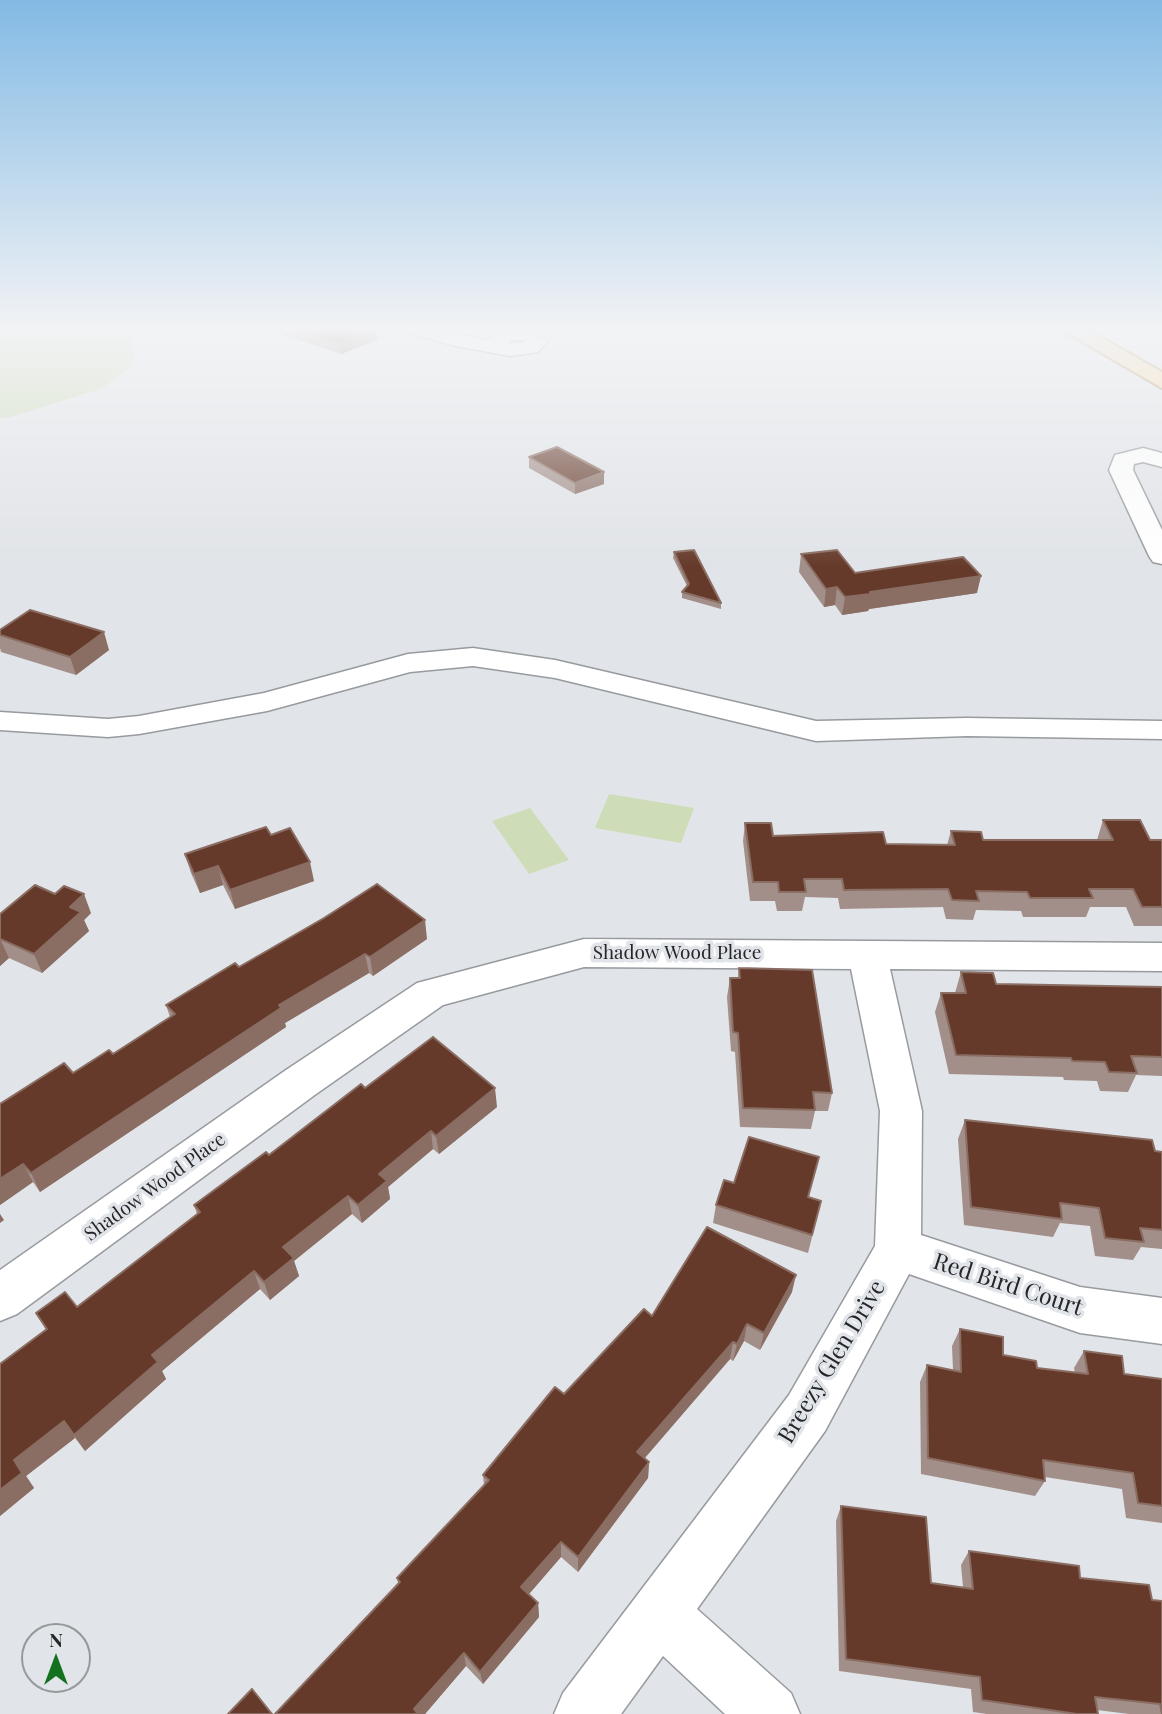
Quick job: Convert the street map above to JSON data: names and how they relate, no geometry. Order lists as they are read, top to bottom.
{
  "streets": {
    "street": ["Shadow Wood Place", "Red Bird Court", "Breezy Glen Drive"]
  },
  "crossings": [
    ["Shadow Wood Place", "Breezy Glen Drive"],
    ["Red Bird Court", "Breezy Glen Drive"]
  ],
  "north": "top"
}
